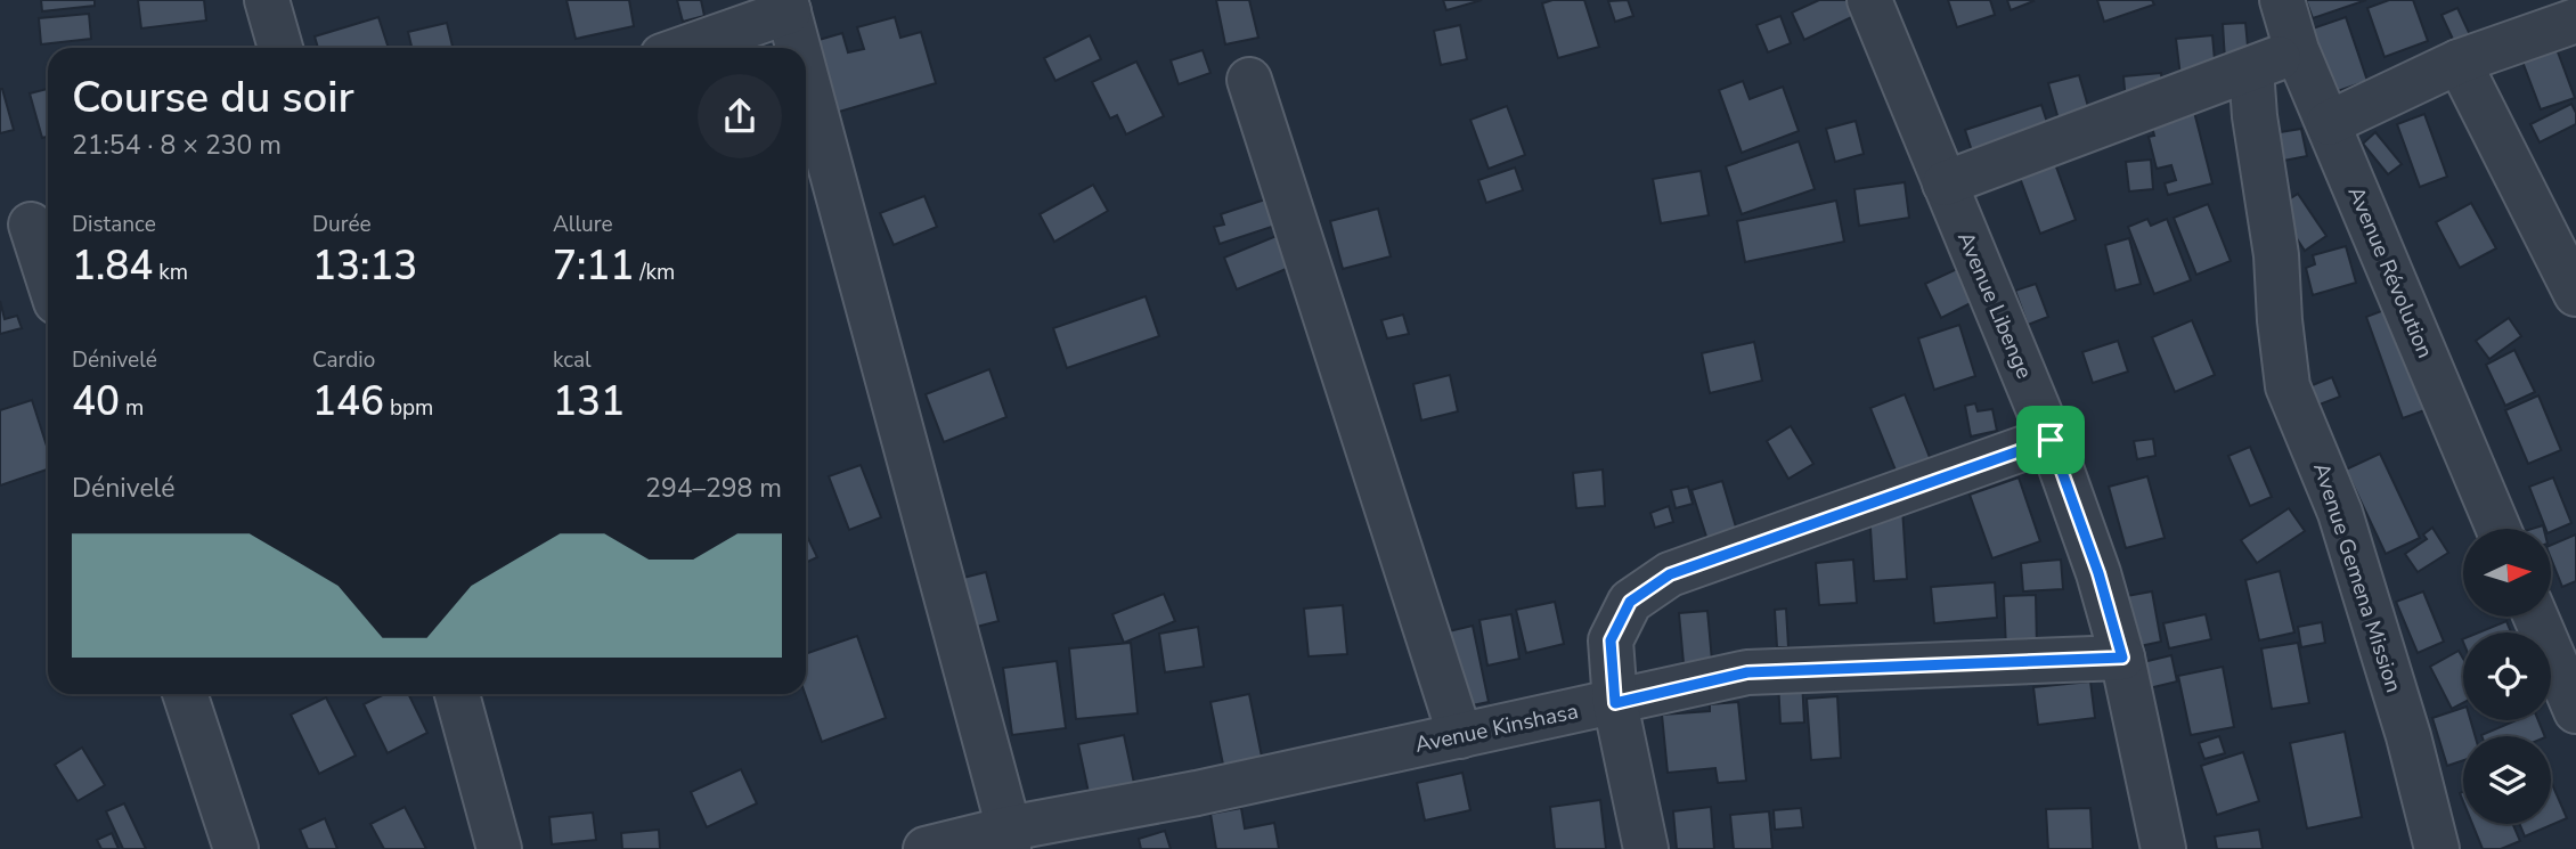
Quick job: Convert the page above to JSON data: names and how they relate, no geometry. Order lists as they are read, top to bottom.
{
  "streets": {
    "street": [
      "Avenue Révolution",
      "Avenue Libenge",
      "Avenue Gemena Mission",
      "Avenue Kinshasa"
    ]
  },
  "crossings": [
    ["Avenue Libenge", "Avenue Kinshasa"]
  ],
  "north": "right",
  "page": {
    "heading": ["Course du soir", "21:54 · 8 × 230 m"],
    "stats": [
      ["Distance", "1.84 km"],
      ["Durée", "13:13"],
      ["Allure", "7:11 /km"],
      ["Dénivelé", "40 m"],
      ["Cardio", "146 bpm"],
      ["kcal", "131"]
    ],
    "chart": ["Dénivelé", "294–298 m"]
  }
}
